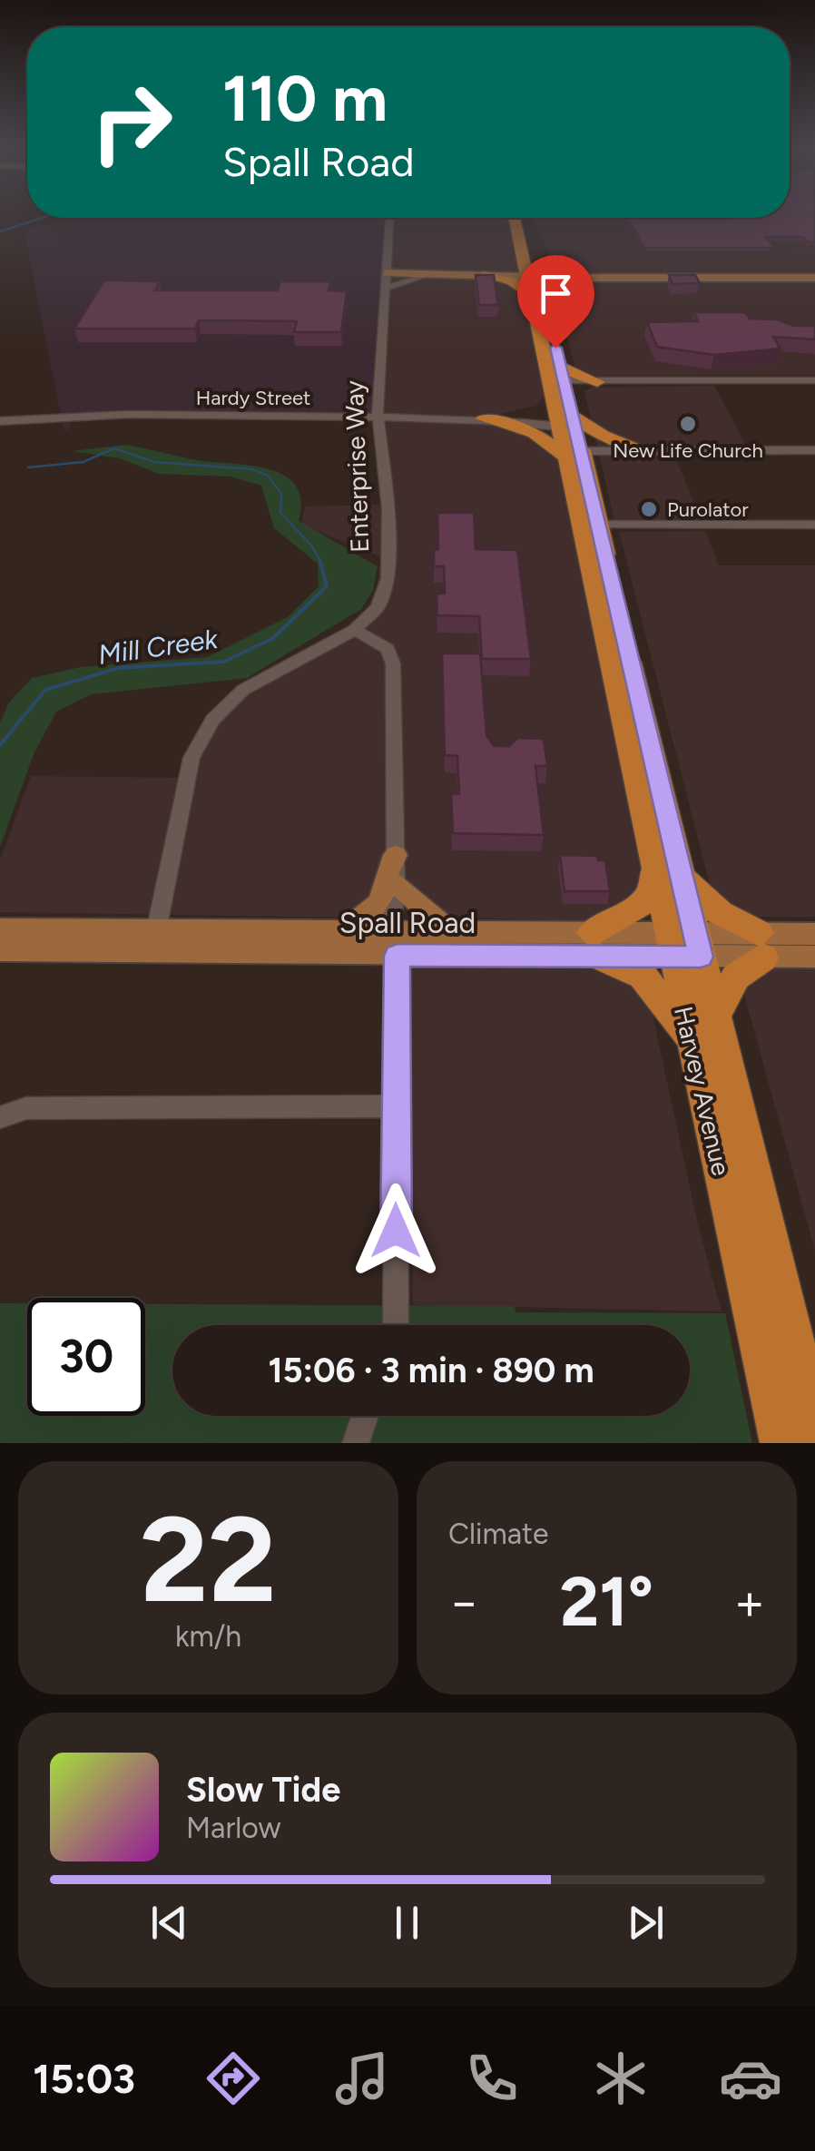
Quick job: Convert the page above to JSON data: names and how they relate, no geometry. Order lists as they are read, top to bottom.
{
  "streets": {
    "highway": ["Harvey Avenue"],
    "main road": ["Spall Road"],
    "street": ["Hardy Street", "Enterprise Way"]
  },
  "crossings": [
    ["Hardy Street", "Enterprise Way"],
    ["Hardy Street", "Harvey Avenue"],
    ["Enterprise Way", "Spall Road"],
    ["Spall Road", "Harvey Avenue"]
  ],
  "water": ["Mill Creek"],
  "places": ["New Life Church", "Purolator"],
  "page": {
    "turn": ["110 m", "Spall Road"],
    "limit": "30",
    "trip": "15:06 · 3 min · 890 m",
    "tile": [
      ["22", "km/h"],
      "Climate"
    ],
    "heat": ["−", "21°", "+"],
    "song": ["Slow Tide", "Marlow"],
    "tabs": "15:03"
  }
}
